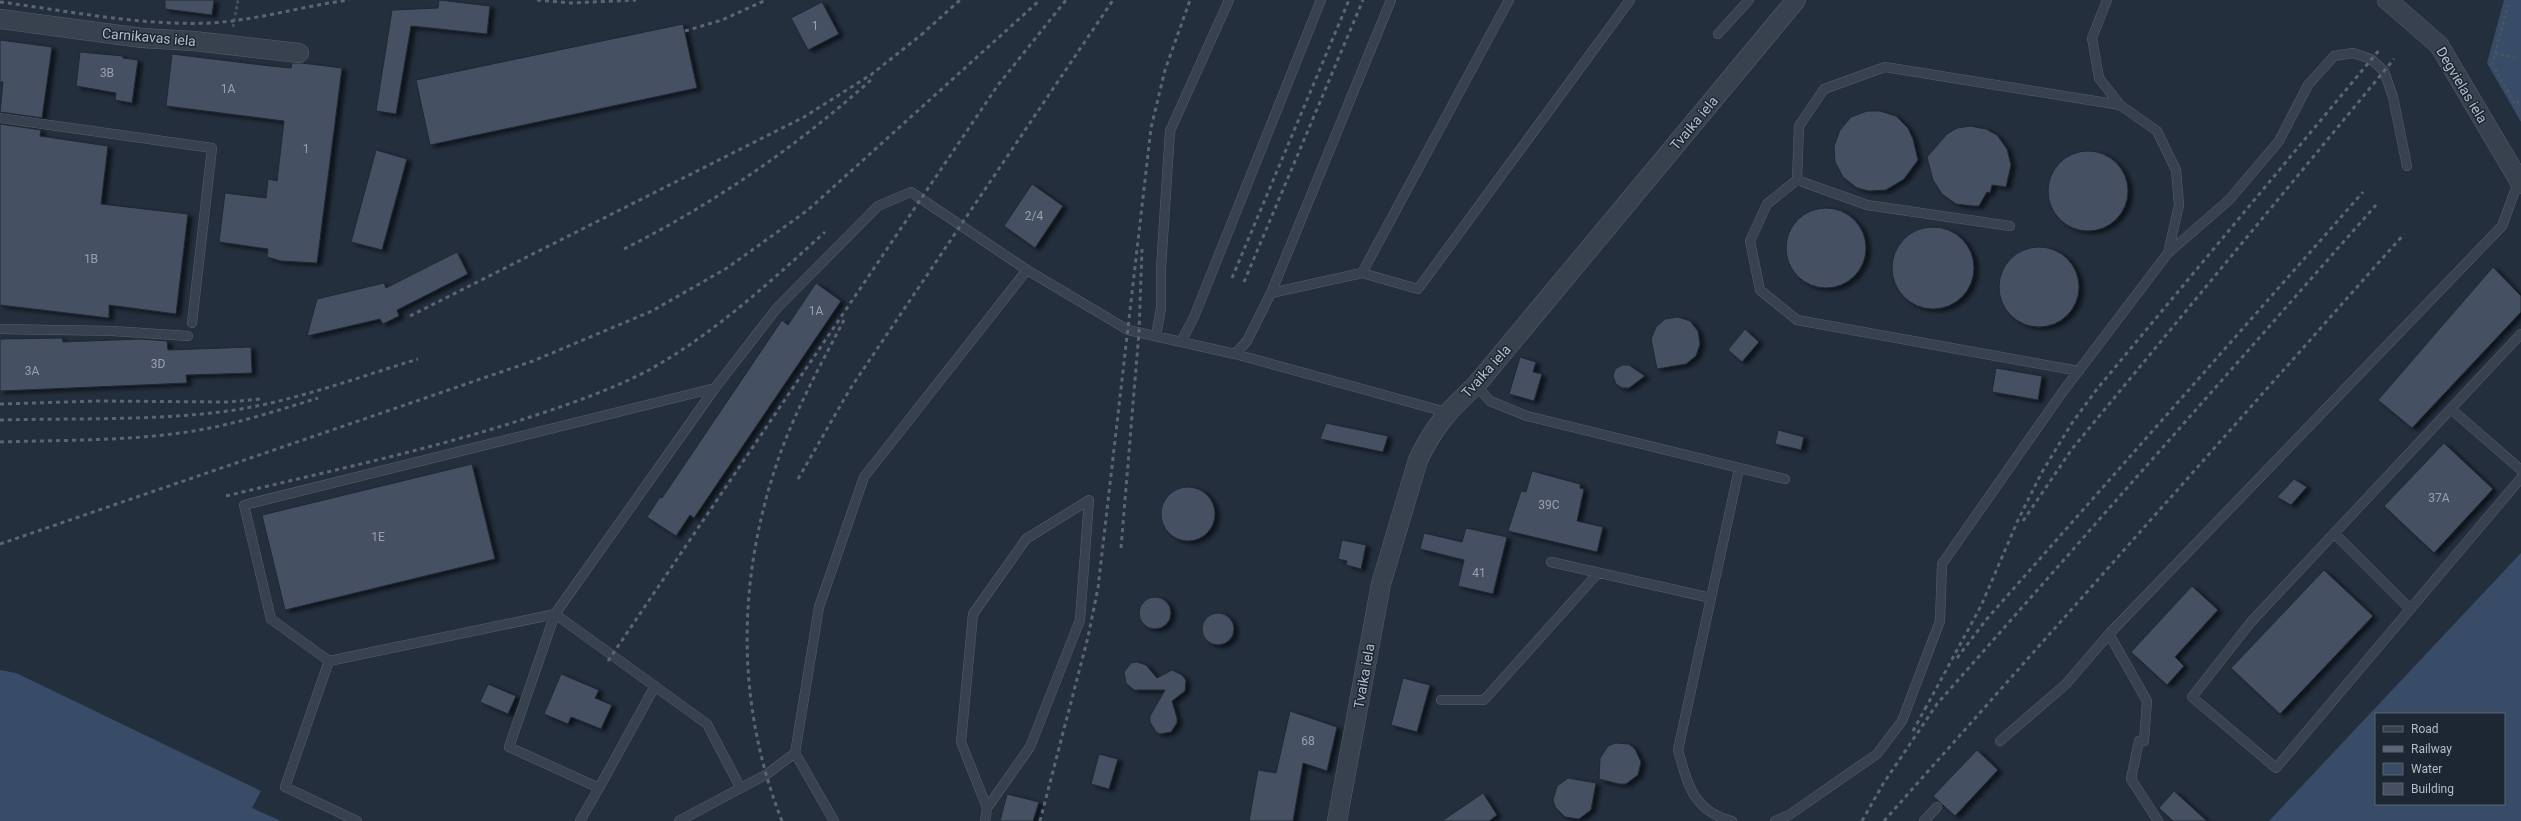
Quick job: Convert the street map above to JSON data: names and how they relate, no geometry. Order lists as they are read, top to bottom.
{
  "streets": {
    "street": ["Carnikavas iela", "Degvielas iela", "Tvaika iela"]
  },
  "house_numbers": [
    "1",
    "3B",
    "1A",
    "1",
    "2/4",
    "1B",
    "1A",
    "3D",
    "3A",
    "37A",
    "39C",
    "1E",
    "41",
    "68"
  ],
  "legend": [
    "Road",
    "Railway",
    "Water",
    "Building"
  ]
}
